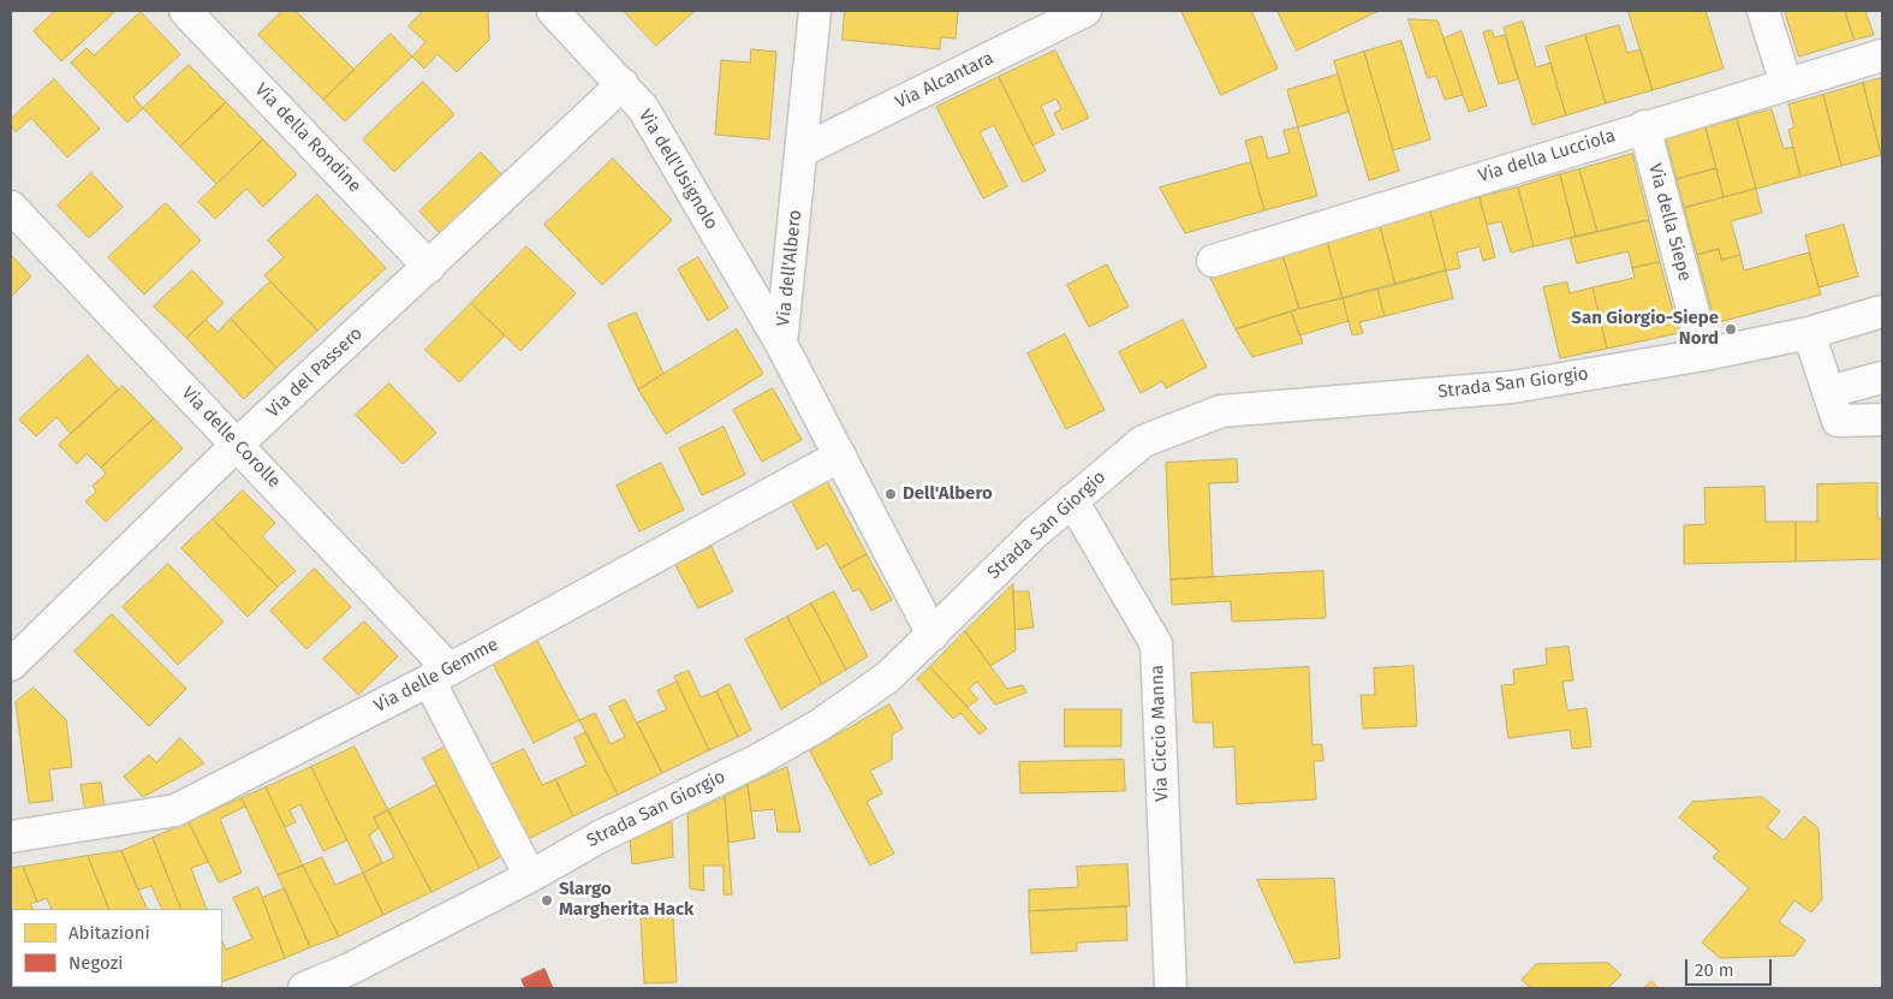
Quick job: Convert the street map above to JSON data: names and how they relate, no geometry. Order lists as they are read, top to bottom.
{
  "streets": {
    "street": [
      "Via Alcantara",
      "Via della Rondine",
      "Via della Lucciola",
      "Via dell'Usignolo",
      "Via della Siepe",
      "Via dell'Albero",
      "Via del Passero",
      "Strada San Giorgio",
      "Via delle Corolle",
      "Via delle Gemme",
      "Via Ciccio Manna"
    ]
  },
  "crossings": [
    ["Via Alcantara", "Via dell'Albero"],
    ["Via della Rondine", "Via del Passero"],
    ["Via della Lucciola", "Via della Siepe"],
    ["Via dell'Usignolo", "Via dell'Albero"],
    ["Via dell'Usignolo", "Via del Passero"],
    ["Via della Siepe", "Strada San Giorgio"],
    ["Via dell'Albero", "Strada San Giorgio"],
    ["Via dell'Albero", "Via delle Gemme"],
    ["Via del Passero", "Via delle Corolle"],
    ["Strada San Giorgio", "Via delle Corolle"],
    ["Strada San Giorgio", "Via Ciccio Manna"],
    ["Via delle Corolle", "Via delle Gemme"]
  ],
  "places": ["San Giorgio-Siepe Nord", "Dell'Albero", "Slargo Margherita Hack"],
  "legend": ["Abitazioni", "Negozi"],
  "scale_bar": "20 m"
}
